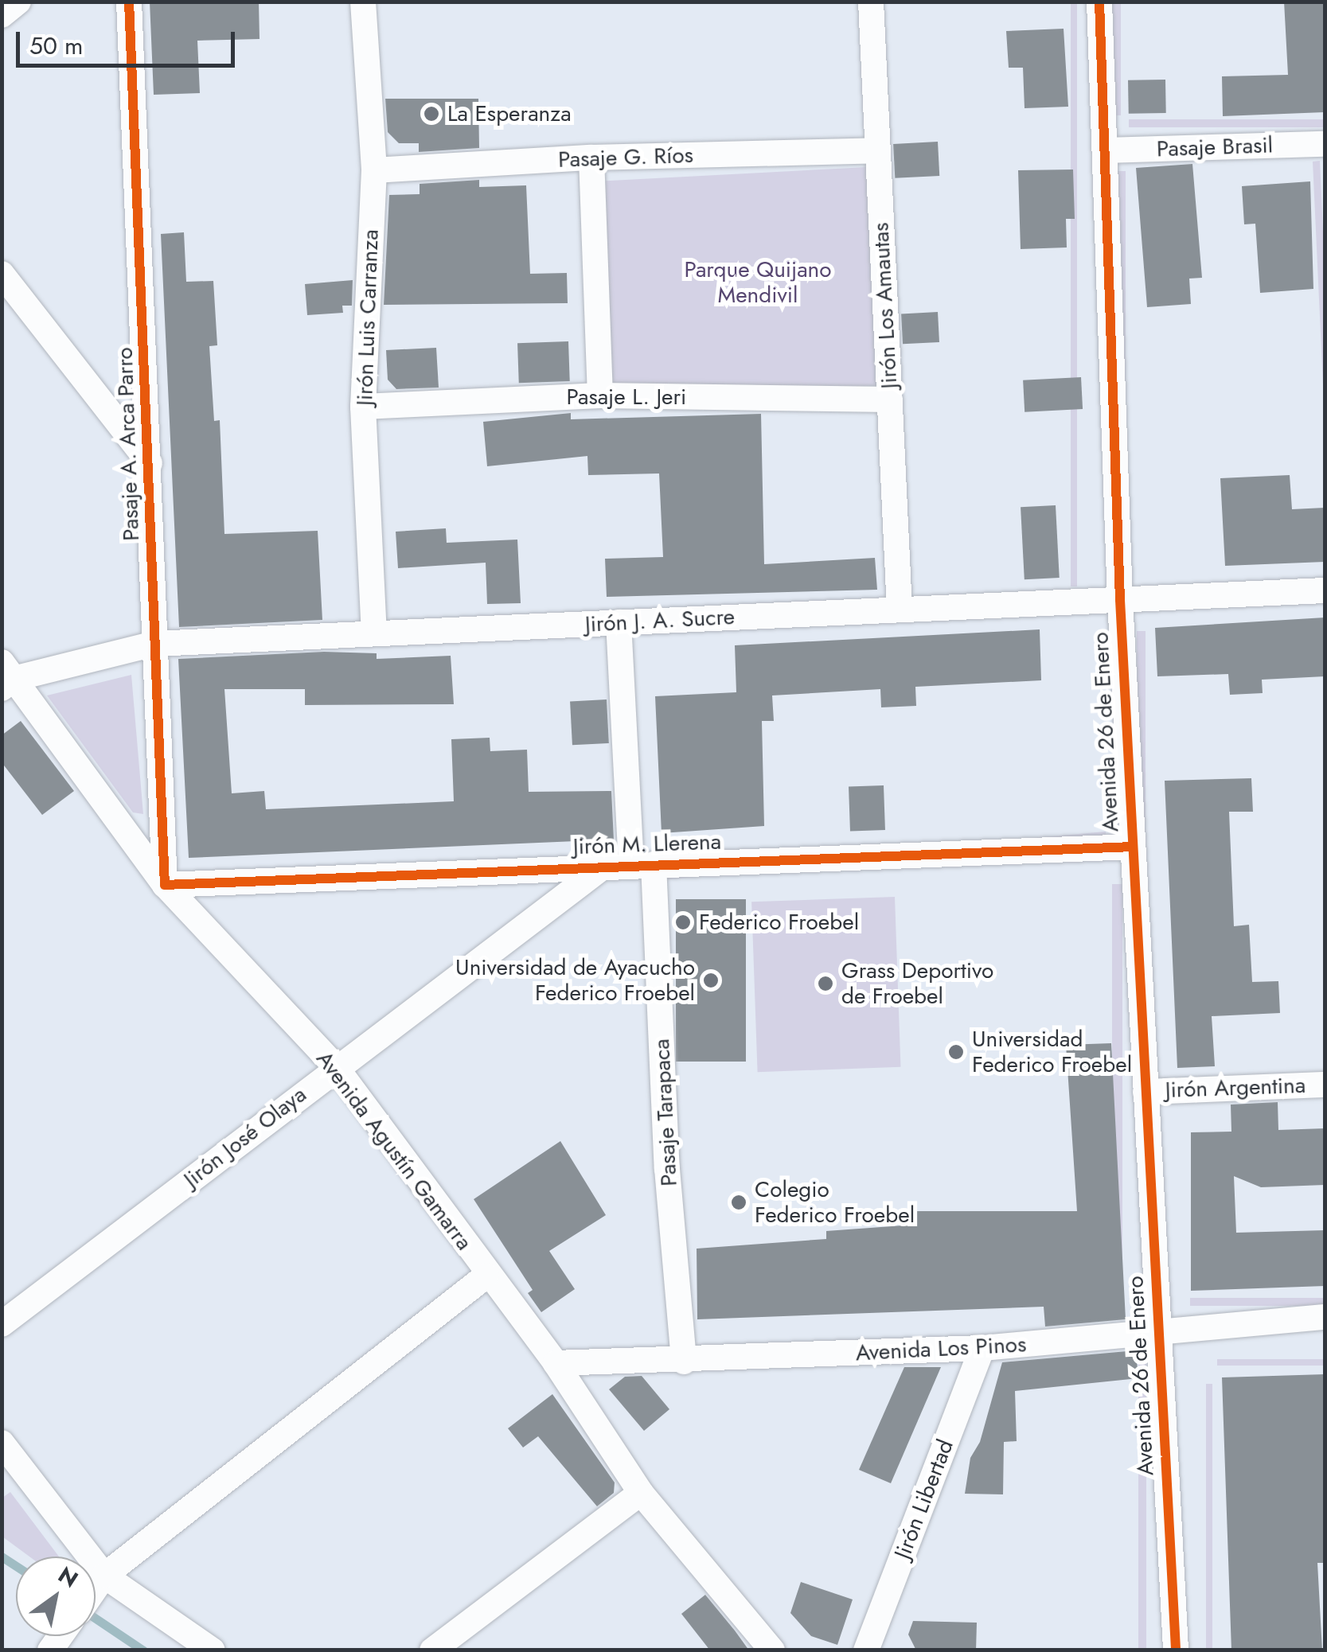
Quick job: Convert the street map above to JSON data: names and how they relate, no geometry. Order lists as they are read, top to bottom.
{
  "streets": {
    "street": [
      "Pasaje Brasil",
      "Pasaje G. Ríos",
      "Jirón Los Amautas",
      "Jirón Luis Carranza",
      "Pasaje L. Jeri",
      "Pasaje A. Arca Parro",
      "Jirón J. A. Sucre",
      "Avenida 26 de Enero",
      "Jirón M. Llerena",
      "Jirón Argentina",
      "Pasaje Tarapaca",
      "Jirón José Olaya",
      "Avenida Agustín Gamarra",
      "Avenida Los Pinos",
      "Jirón Libertad"
    ]
  },
  "crossings": [
    ["Pasaje Brasil", "Avenida 26 de Enero"],
    ["Pasaje G. Ríos", "Jirón Los Amautas"],
    ["Pasaje G. Ríos", "Jirón Luis Carranza"],
    ["Jirón Los Amautas", "Pasaje L. Jeri"],
    ["Jirón Los Amautas", "Jirón J. A. Sucre"],
    ["Jirón Luis Carranza", "Pasaje L. Jeri"],
    ["Jirón Luis Carranza", "Jirón J. A. Sucre"],
    ["Pasaje A. Arca Parro", "Jirón J. A. Sucre"],
    ["Pasaje A. Arca Parro", "Jirón M. Llerena"],
    ["Pasaje A. Arca Parro", "Avenida Agustín Gamarra"],
    ["Jirón J. A. Sucre", "Avenida 26 de Enero"],
    ["Jirón J. A. Sucre", "Pasaje Tarapaca"],
    ["Jirón J. A. Sucre", "Avenida Agustín Gamarra"],
    ["Avenida 26 de Enero", "Jirón M. Llerena"],
    ["Avenida 26 de Enero", "Jirón Argentina"],
    ["Avenida 26 de Enero", "Avenida Los Pinos"],
    ["Jirón M. Llerena", "Pasaje Tarapaca"],
    ["Jirón M. Llerena", "Jirón José Olaya"],
    ["Jirón M. Llerena", "Avenida Agustín Gamarra"],
    ["Pasaje Tarapaca", "Avenida Los Pinos"],
    ["Jirón José Olaya", "Avenida Agustín Gamarra"],
    ["Avenida Agustín Gamarra", "Avenida Los Pinos"],
    ["Avenida Los Pinos", "Jirón Libertad"]
  ],
  "parks": ["Parque Quijano Mendivil"],
  "places": [
    "La Esperanza",
    "Federico Froebel",
    "Universidad de Ayacucho Federico Froebel",
    "Grass Deportivo de Froebel",
    "Universidad Federico Froebel",
    "Colegio Federico Froebel"
  ],
  "scale_bar": "50 m",
  "north": "top right"
}
